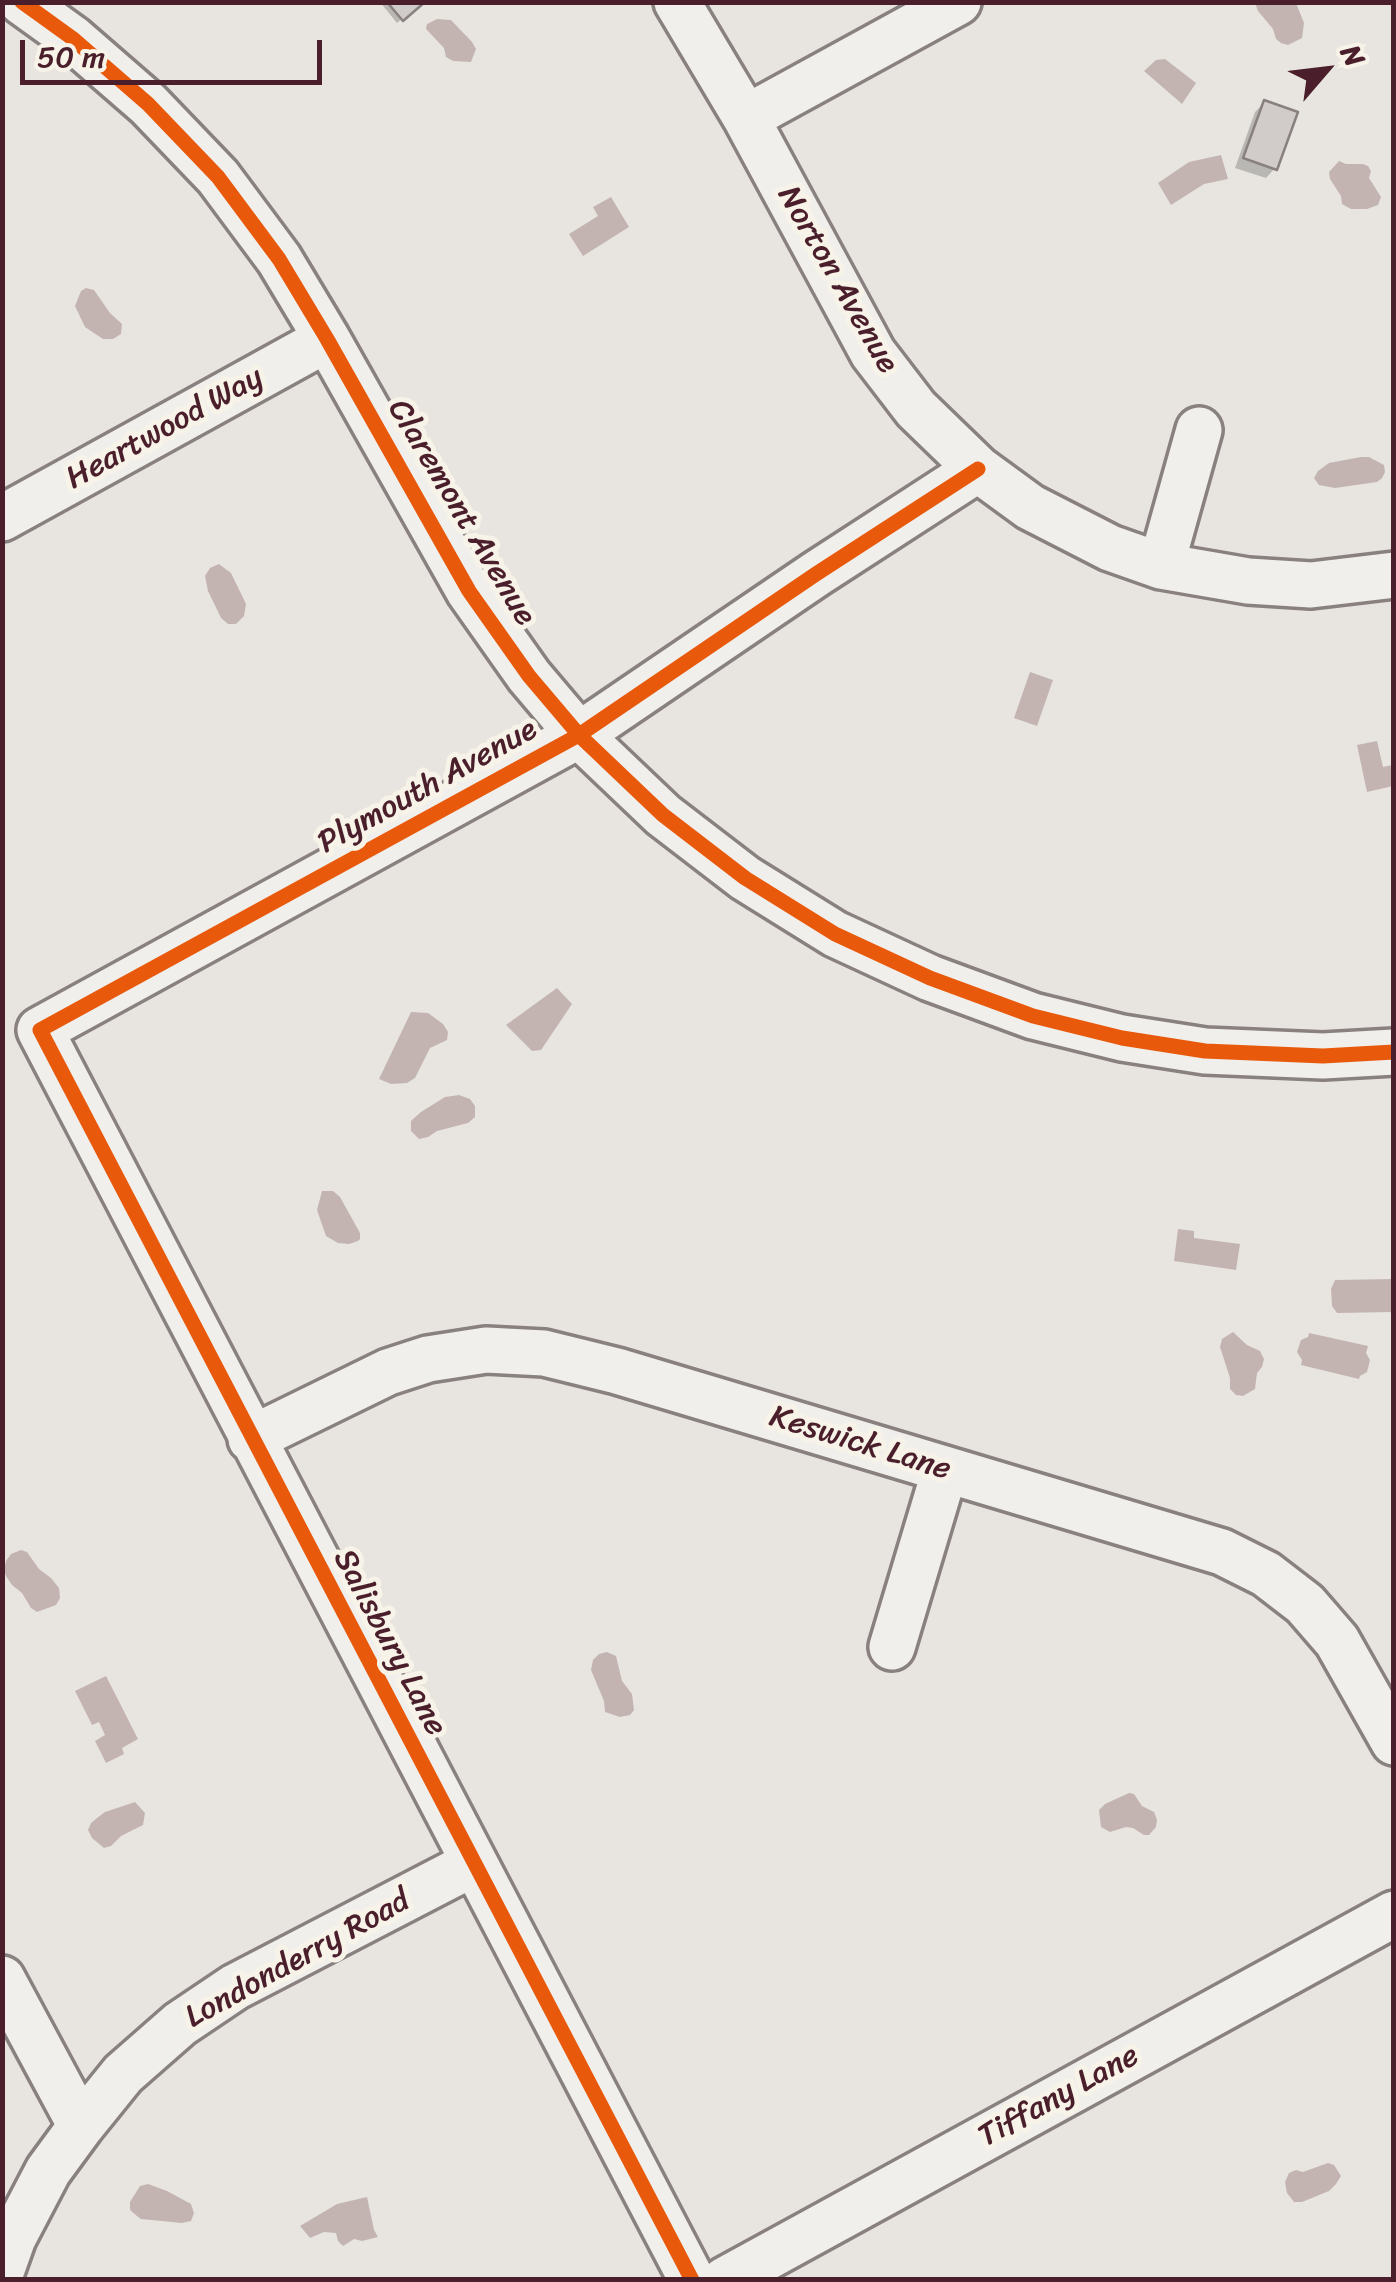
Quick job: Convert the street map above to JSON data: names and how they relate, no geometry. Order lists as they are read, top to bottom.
{
  "streets": {
    "street": [
      "Norton Avenue",
      "Heartwood Way",
      "Claremont Avenue",
      "Plymouth Avenue",
      "Keswick Lane",
      "Salisbury Lane",
      "Londonderry Road",
      "Tiffany Lane"
    ]
  },
  "crossings": [
    ["Norton Avenue", "Plymouth Avenue"],
    ["Heartwood Way", "Claremont Avenue"],
    ["Claremont Avenue", "Plymouth Avenue"],
    ["Plymouth Avenue", "Salisbury Lane"],
    ["Keswick Lane", "Salisbury Lane"],
    ["Salisbury Lane", "Londonderry Road"]
  ],
  "scale_bar": "50 m",
  "north": "top right"
}
